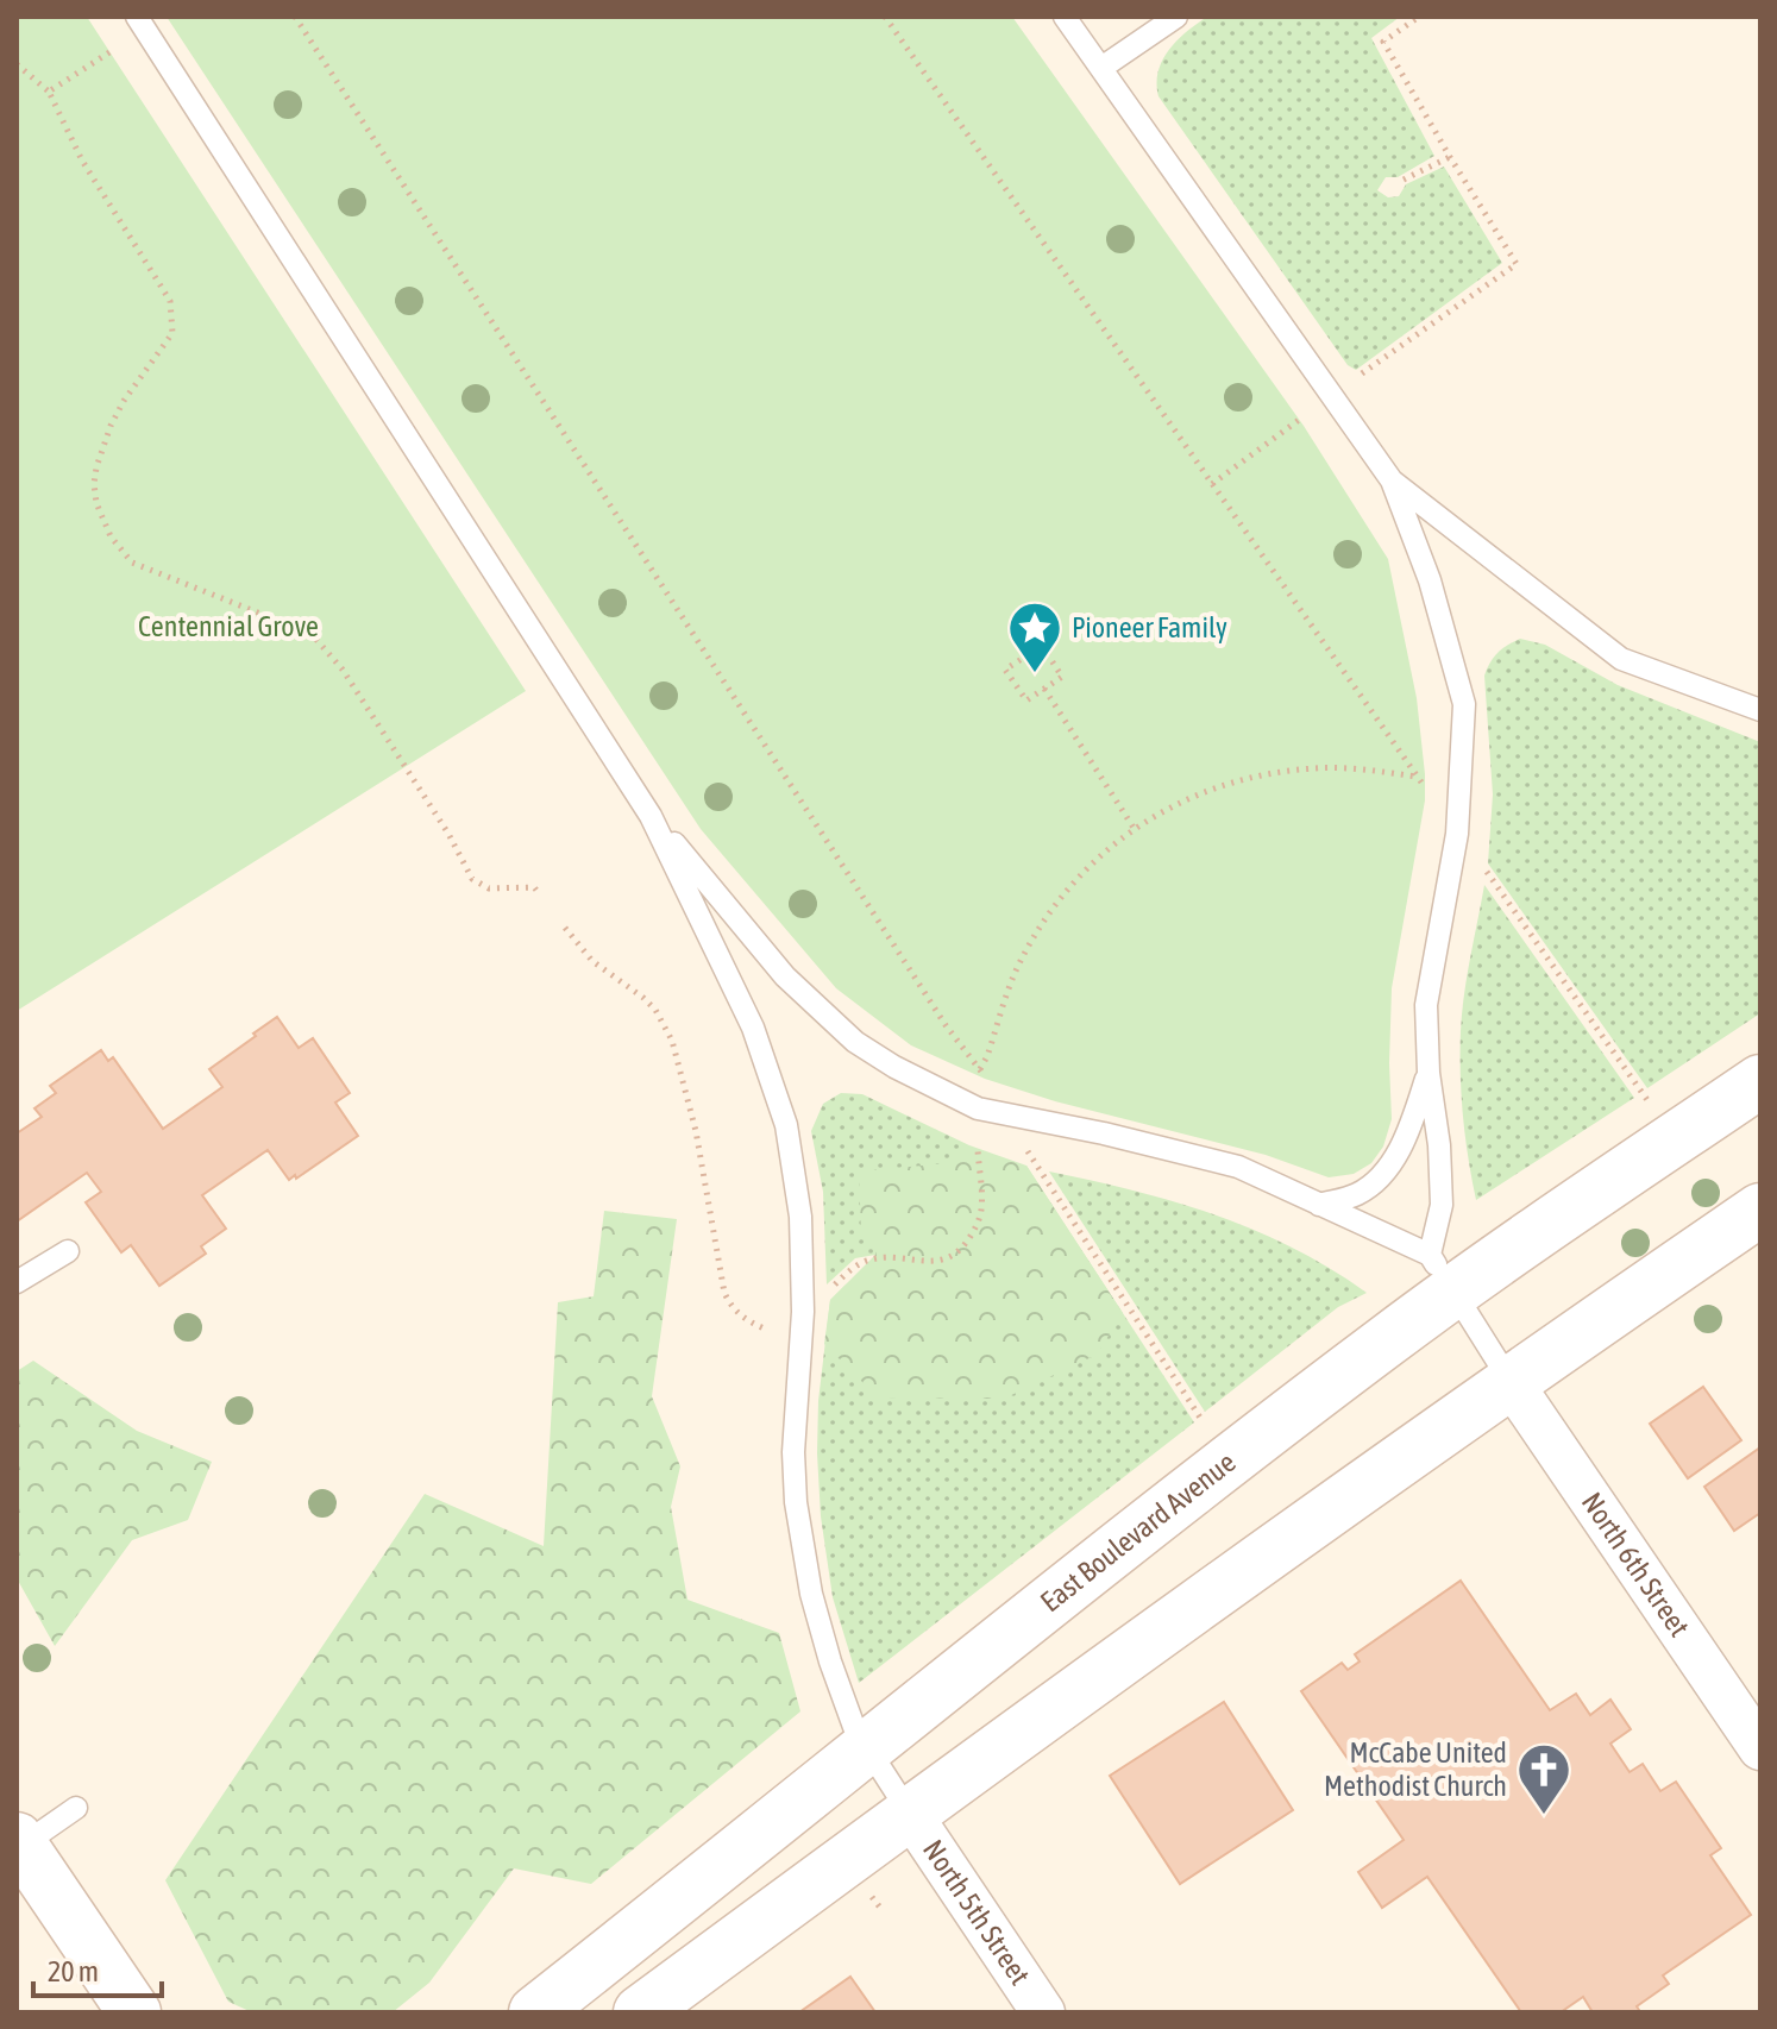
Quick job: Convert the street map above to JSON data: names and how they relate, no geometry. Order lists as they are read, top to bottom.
{
  "streets": {
    "main road": ["East Boulevard Avenue"],
    "street": ["North 6th Street", "North 5th Street"]
  },
  "parks": ["Centennial Grove"],
  "places": {
    "place": ["Pioneer Family"],
    "church": ["McCabe United Methodist Church"]
  },
  "scale_bar": "20 m"
}
